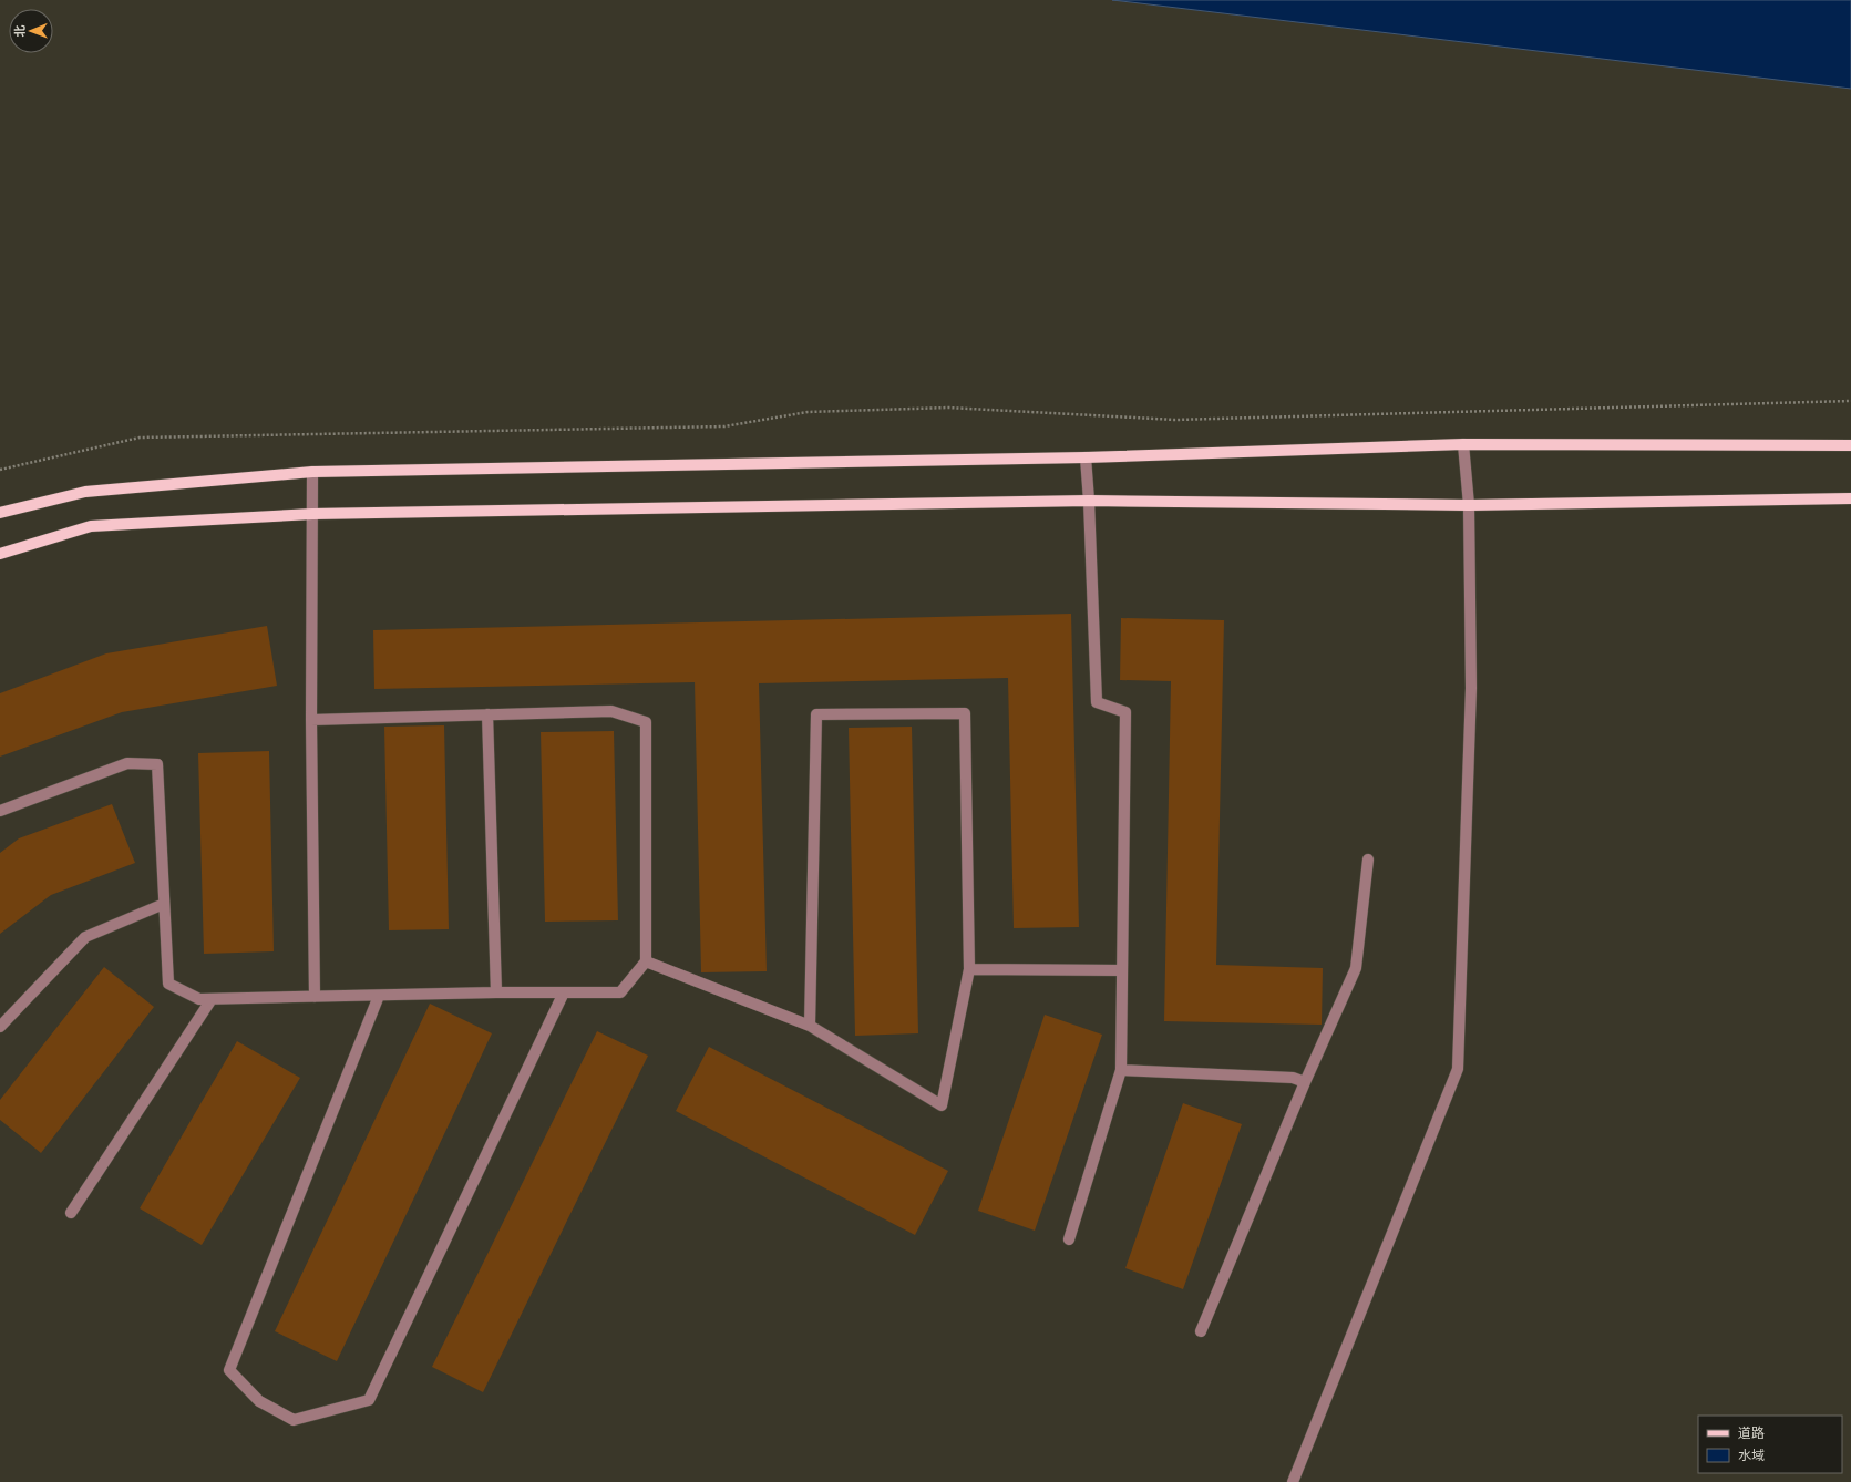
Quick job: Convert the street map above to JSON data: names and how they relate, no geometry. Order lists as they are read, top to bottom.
{
  "legend": ["道路", "水域"],
  "north": "left"
}
